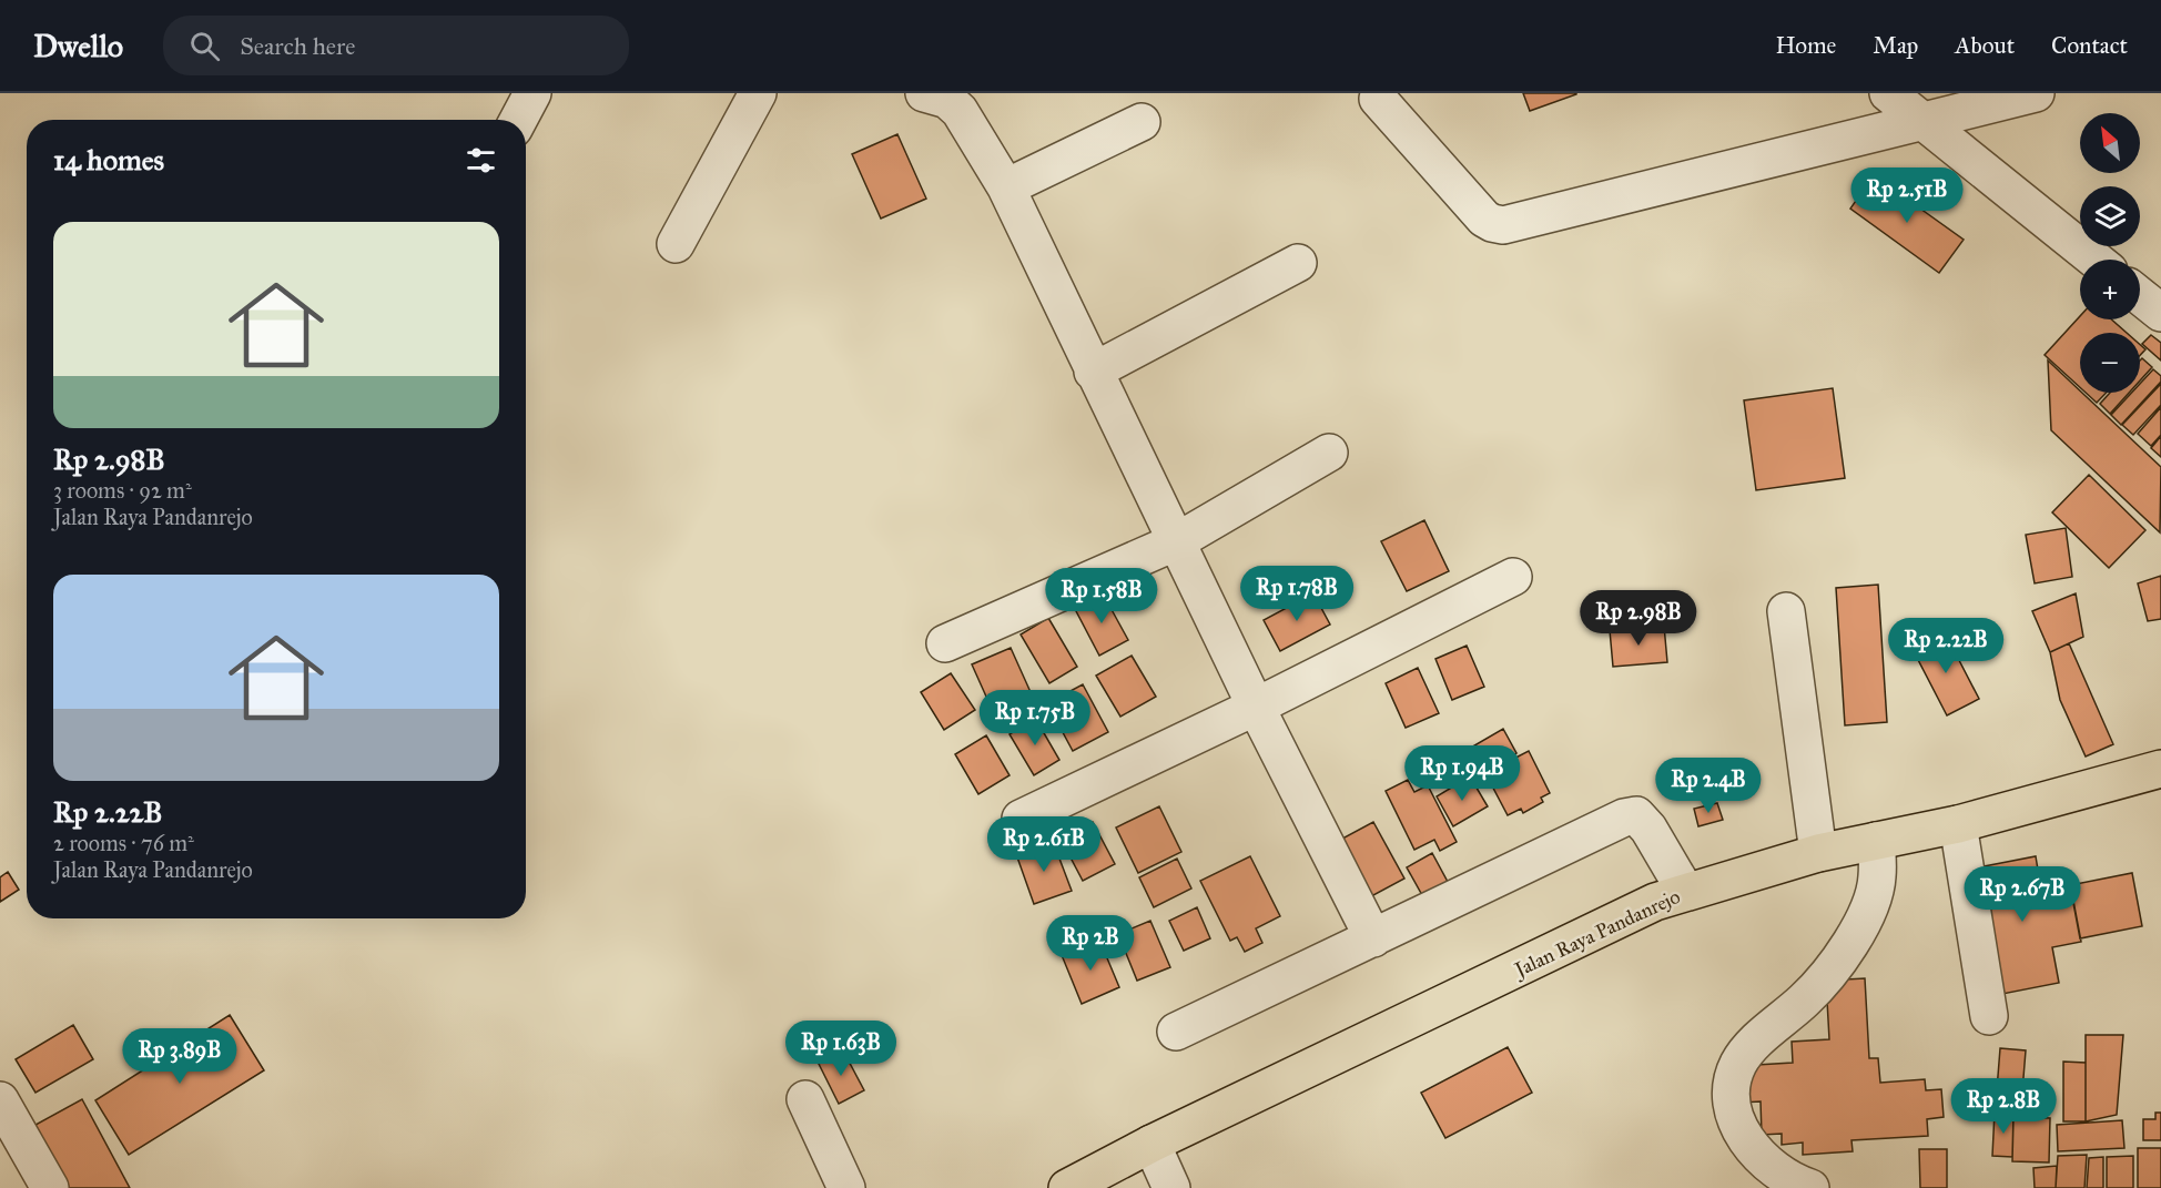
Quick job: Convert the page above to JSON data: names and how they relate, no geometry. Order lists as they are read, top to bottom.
{
  "streets": {
    "main road": ["Jalan Raya Pandanrejo"]
  },
  "north": "top left",
  "page": {
    "header": "Dwello",
    "search": "Search here",
    "nav": [
      "Home",
      "Map",
      "About",
      "Contact"
    ],
    "map_buttons": ["+", "−"],
    "heading": "14 homes",
    "price": [
      "Rp 2.51B",
      "Rp 1.78B",
      "Rp 1.58B",
      "Rp 2.98B",
      "Rp 2.22B",
      "Rp 1.75B",
      "Rp 1.94B",
      "Rp 2.4B",
      "Rp 2.61B",
      "Rp 2.67B",
      "Rp 2B",
      "Rp 1.63B",
      "Rp 3.89B",
      "Rp 2.8B"
    ],
    "list": [
      {
        "name": "Rp 2.98B",
        "note": "3 rooms · 92 m² · Jalan Raya Pandanrejo"
      },
      {
        "name": "Rp 2.22B",
        "note": "2 rooms · 76 m² · Jalan Raya Pandanrejo"
      }
    ]
  }
}
